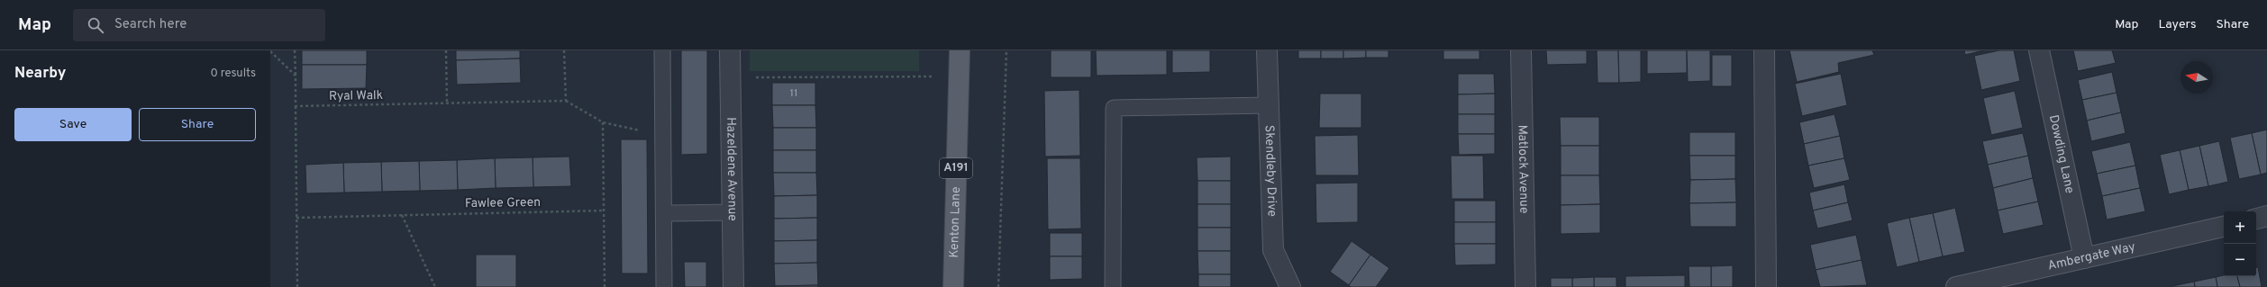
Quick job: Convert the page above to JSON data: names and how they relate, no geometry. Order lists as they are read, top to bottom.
{
  "streets": {
    "main road": ["A191", "Kenton Lane"],
    "street": [
      "Dowding Lane",
      "Hazeldene Avenue",
      "Matlock Avenue",
      "Skendleby Drive",
      "Ambergate Way"
    ],
    "path": ["Ryal Walk", "Fawlee Green"]
  },
  "crossings": [
    ["Dowding Lane", "Ambergate Way"]
  ],
  "house_numbers": ["11"],
  "north": "left",
  "page": {
    "header": "Map",
    "search": "Search here",
    "nav": ["Map", "Layers", "Share"],
    "heading": ["Nearby", "0 results"],
    "buttons": ["Save", "Share"],
    "map_buttons": ["+", "−"]
  }
}
